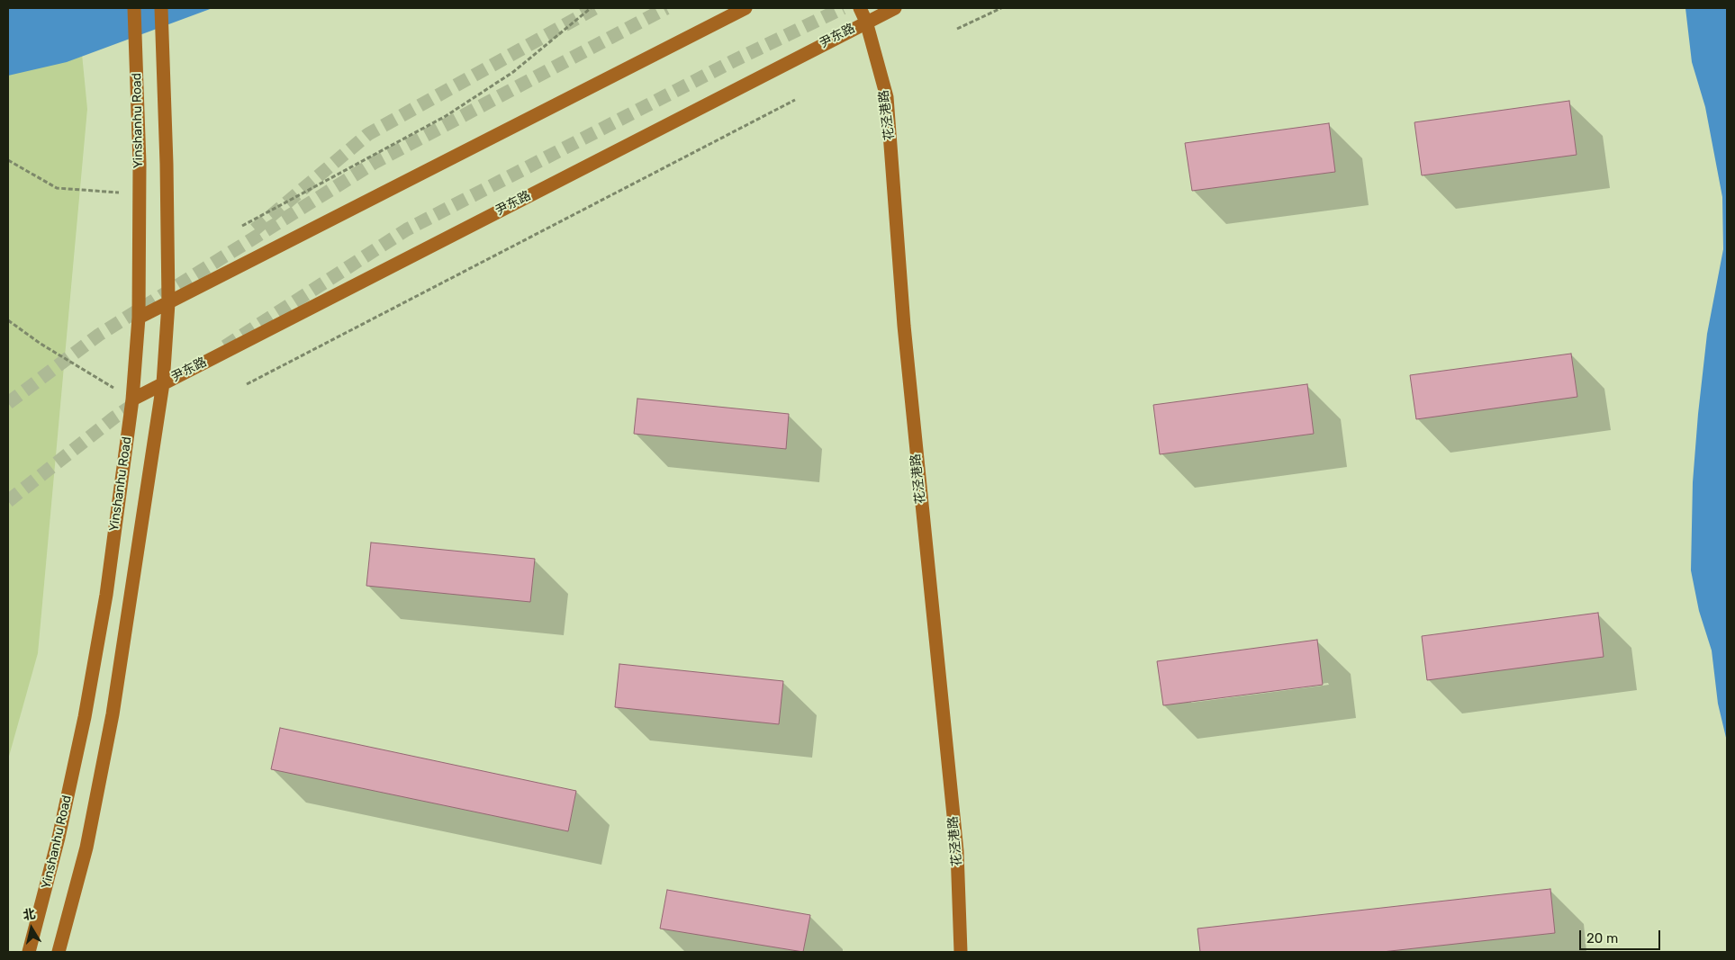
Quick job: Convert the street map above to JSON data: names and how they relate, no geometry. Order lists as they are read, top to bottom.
{
  "streets": {
    "main road": ["尹东路", "花泾港路", "Yinshanhu Road"]
  },
  "crossings": [
    ["尹东路", "花泾港路"],
    ["尹东路", "Yinshanhu Road"]
  ],
  "scale_bar": "20 m",
  "north": "top"
}
